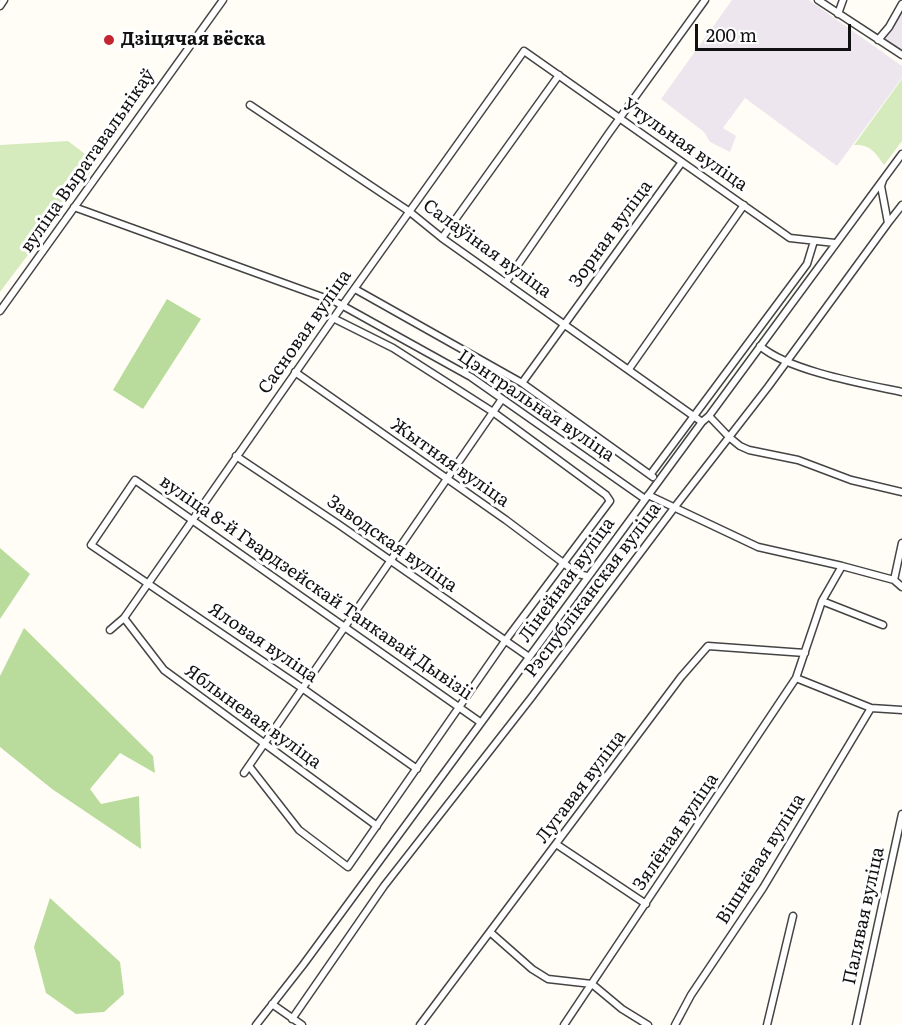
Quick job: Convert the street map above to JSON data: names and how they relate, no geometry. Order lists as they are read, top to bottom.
{
  "streets": {
    "street": [
      "Утульная вуліца",
      "вуліца Выратавальнікаў",
      "Зорная вуліца",
      "Салаўіная вуліца",
      "Сасновая вуліца",
      "Цэнтральная вуліца",
      "Жытняя вуліца",
      "Заводская вуліца",
      "Лінейная вуліца",
      "вуліца 8-й Гвардзейскай Танкавай Дывізіі",
      "Рэспубліканская вуліца",
      "Яловая вуліца",
      "Яблыневая вуліца",
      "Лугавая вуліца",
      "Зялёная вуліца",
      "Вішнёвая вуліца",
      "Палявая вуліца"
    ]
  },
  "crossings": [
    ["Утульная вуліца", "Зорная вуліца"],
    ["Утульная вуліца", "Сасновая вуліца"],
    ["Утульная вуліца", "Лінейная вуліца"],
    ["вуліца Выратавальнікаў", "Цэнтральная вуліца"],
    ["Зорная вуліца", "Салаўіная вуліца"],
    ["Зорная вуліца", "Цэнтральная вуліца"],
    ["Салаўіная вуліца", "Сасновая вуліца"],
    ["Салаўіная вуліца", "Цэнтральная вуліца"],
    ["Салаўіная вуліца", "Лінейная вуліца"],
    ["Сасновая вуліца", "Цэнтральная вуліца"],
    ["Сасновая вуліца", "Жытняя вуліца"],
    ["Сасновая вуліца", "Заводская вуліца"],
    ["Сасновая вуліца", "вуліца 8-й Гвардзейскай Танкавай Дывізіі"],
    ["Сасновая вуліца", "Яловая вуліца"],
    ["Сасновая вуліца", "Яблыневая вуліца"],
    ["Цэнтральная вуліца", "Лінейная вуліца"],
    ["Цэнтральная вуліца", "Рэспубліканская вуліца"],
    ["Цэнтральная вуліца", "Зялёная вуліца"],
    ["Жытняя вуліца", "Лінейная вуліца"],
    ["Заводская вуліца", "Лінейная вуліца"],
    ["Лінейная вуліца", "вуліца 8-й Гвардзейскай Танкавай Дывізіі"],
    ["вуліца 8-й Гвардзейскай Танкавай Дывізіі", "Яловая вуліца"],
    ["Лугавая вуліца", "Зялёная вуліца"]
  ],
  "places": ["Дзіцячая вёска"],
  "scale_bar": "200 m"
}
